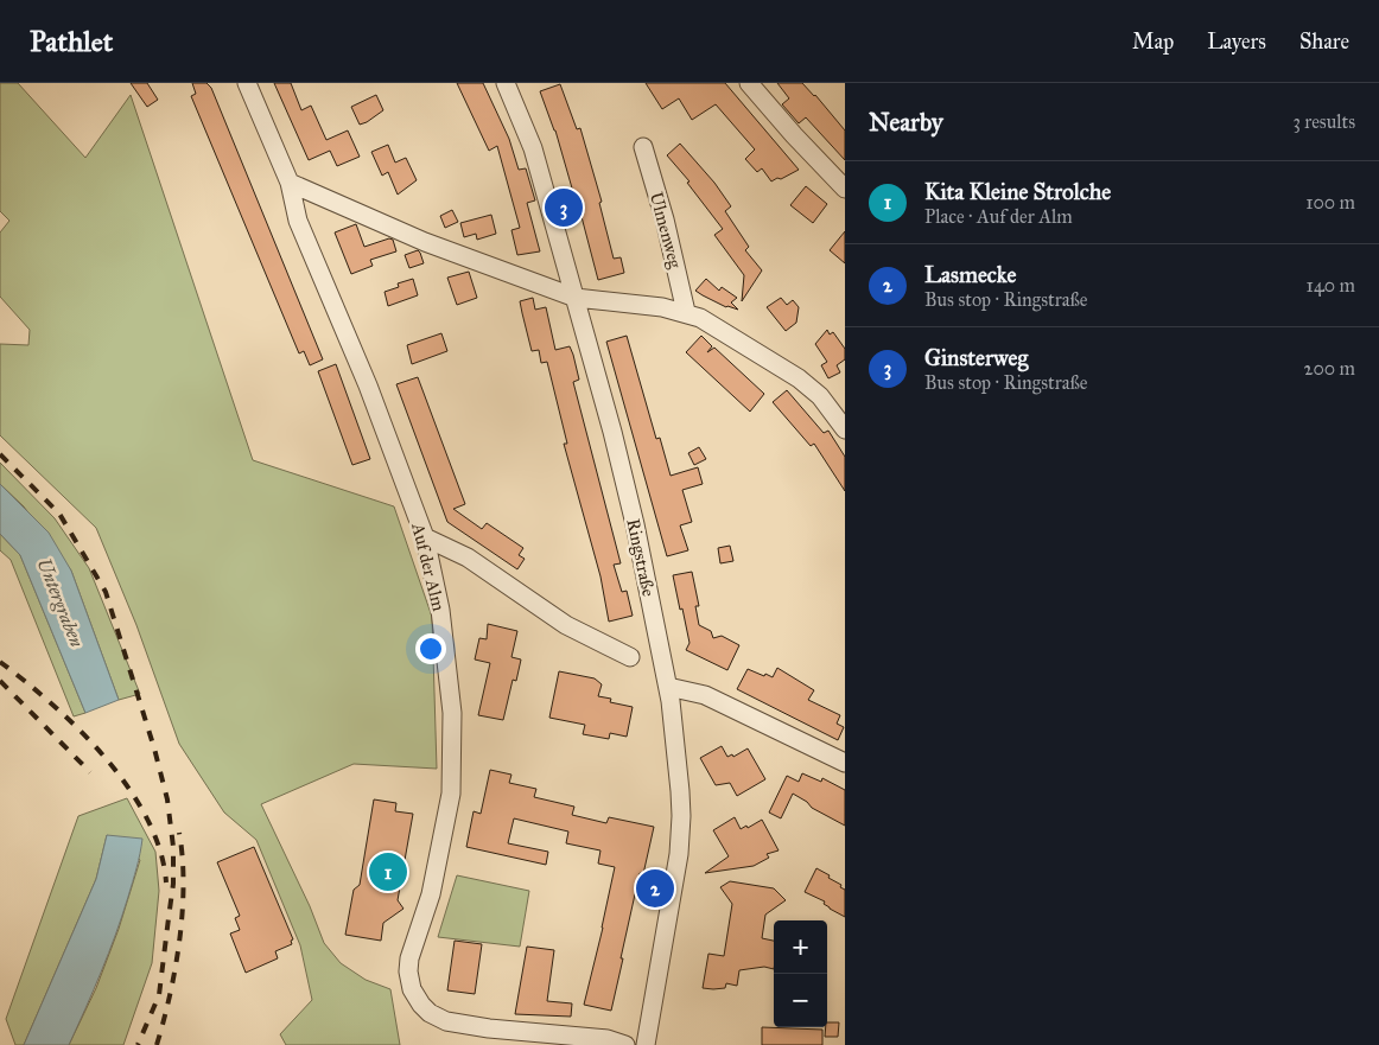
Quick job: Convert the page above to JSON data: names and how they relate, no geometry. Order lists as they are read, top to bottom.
{
  "streets": {
    "street": ["Ulmenweg", "Ringstraße", "Auf der Alm"]
  },
  "water": ["Untergraben"],
  "page": {
    "header": "Pathlet",
    "nav": ["Map", "Layers", "Share"],
    "heading": ["Nearby", "3 results"],
    "list": [
      {
        "mark": "1",
        "name": "Kita Kleine Strolche",
        "note": "Place · Auf der Alm",
        "value": "100 m"
      },
      {
        "mark": "2",
        "name": "Lasmecke",
        "note": "Bus stop · Ringstraße",
        "value": "140 m"
      },
      {
        "mark": "3",
        "name": "Ginsterweg",
        "note": "Bus stop · Ringstraße",
        "value": "200 m"
      }
    ],
    "pins": ["3", "1", "2"],
    "map_buttons": ["+", "−"]
  }
}
